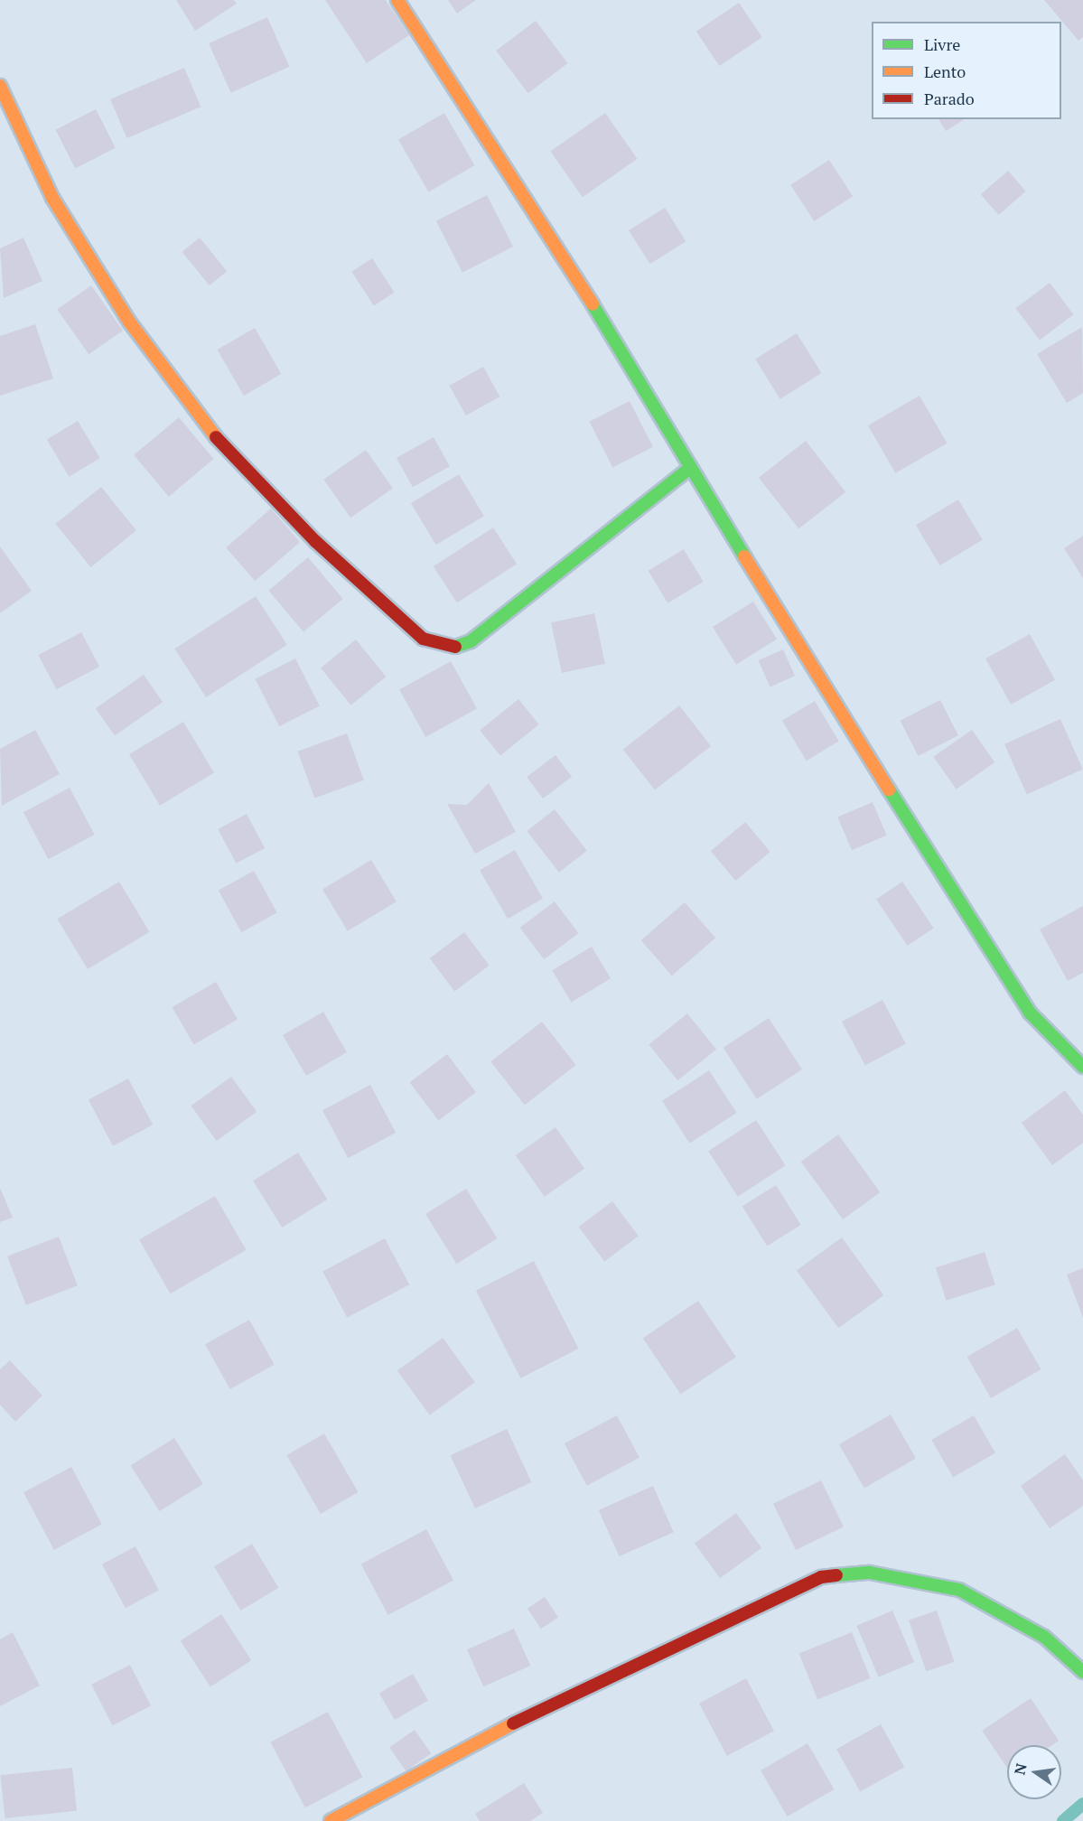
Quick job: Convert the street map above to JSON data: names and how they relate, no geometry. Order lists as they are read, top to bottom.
{
  "legend": ["Livre", "Lento", "Parado"],
  "north": "left"
}
